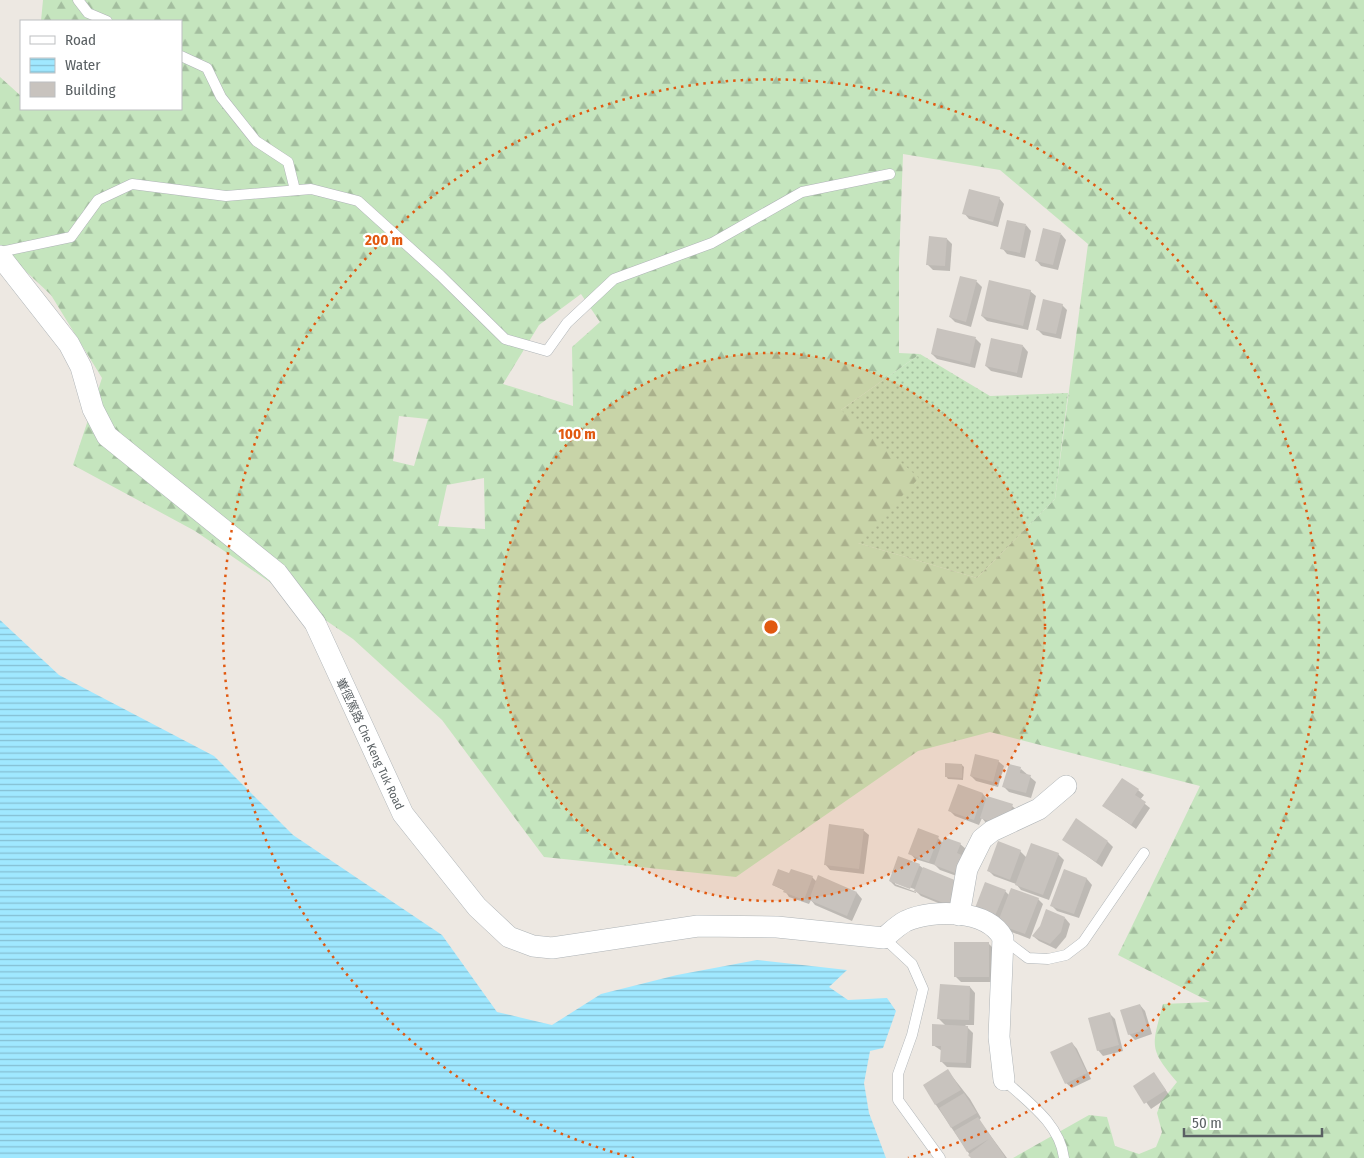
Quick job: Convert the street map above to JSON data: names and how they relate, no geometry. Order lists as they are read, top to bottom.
{
  "streets": {
    "street": ["輋徑篤路 Che Keng Tuk Road"]
  },
  "legend": ["Road", "Water", "Building"],
  "scale_bar": "50 m",
  "rings": ["200 m", "100 m"]
}
